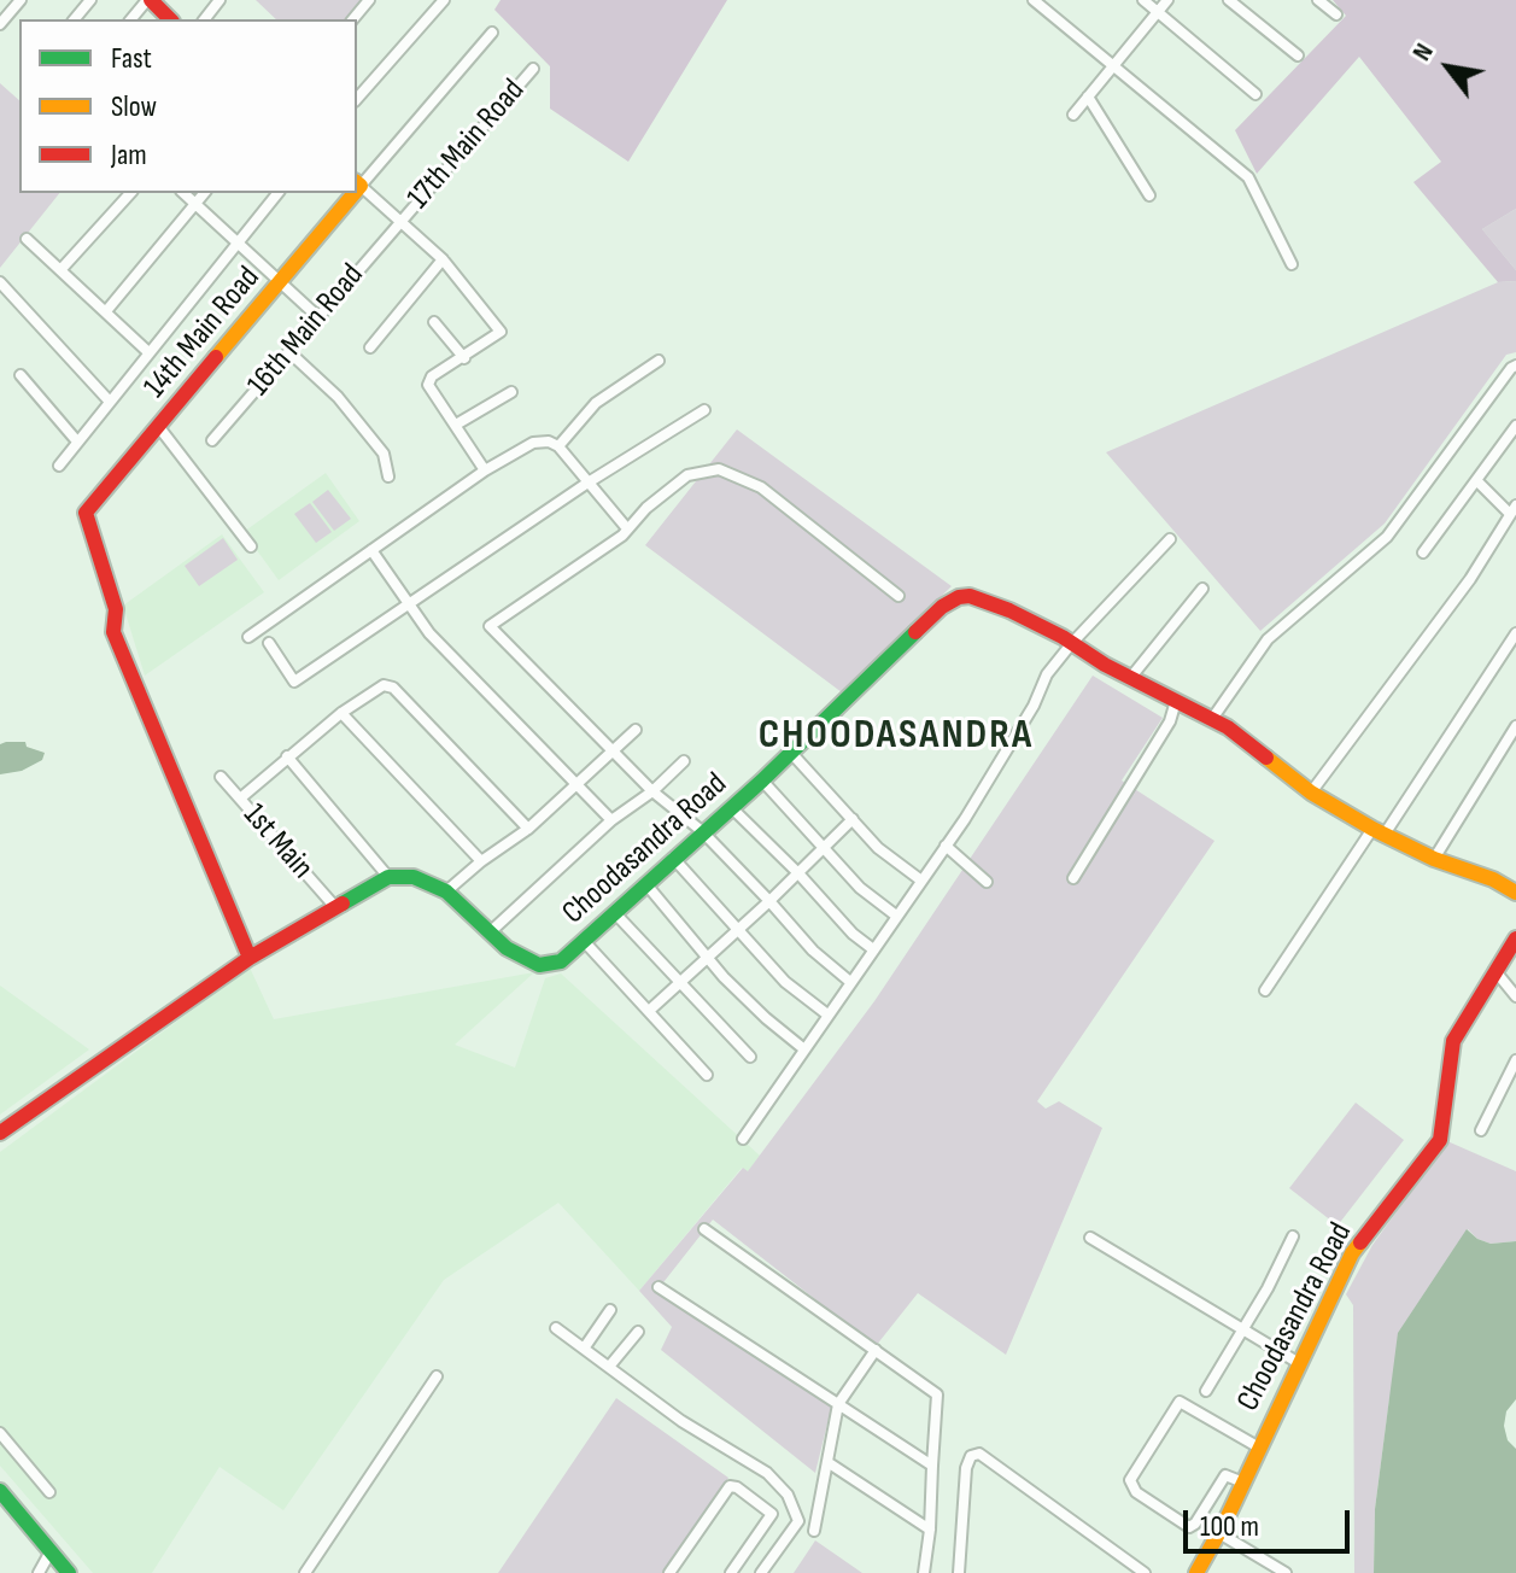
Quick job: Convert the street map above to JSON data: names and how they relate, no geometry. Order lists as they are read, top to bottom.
{
  "streets": {
    "street": [
      "17th Main Road",
      "16th Main Road",
      "14th Main Road",
      "1st Main",
      "Choodasandra Road"
    ]
  },
  "crossings": [
    ["17th Main Road", "16th Main Road"]
  ],
  "districts": ["CHOODASANDRA"],
  "legend": ["Fast", "Slow", "Jam"],
  "scale_bar": "100 m",
  "north": "top left"
}
